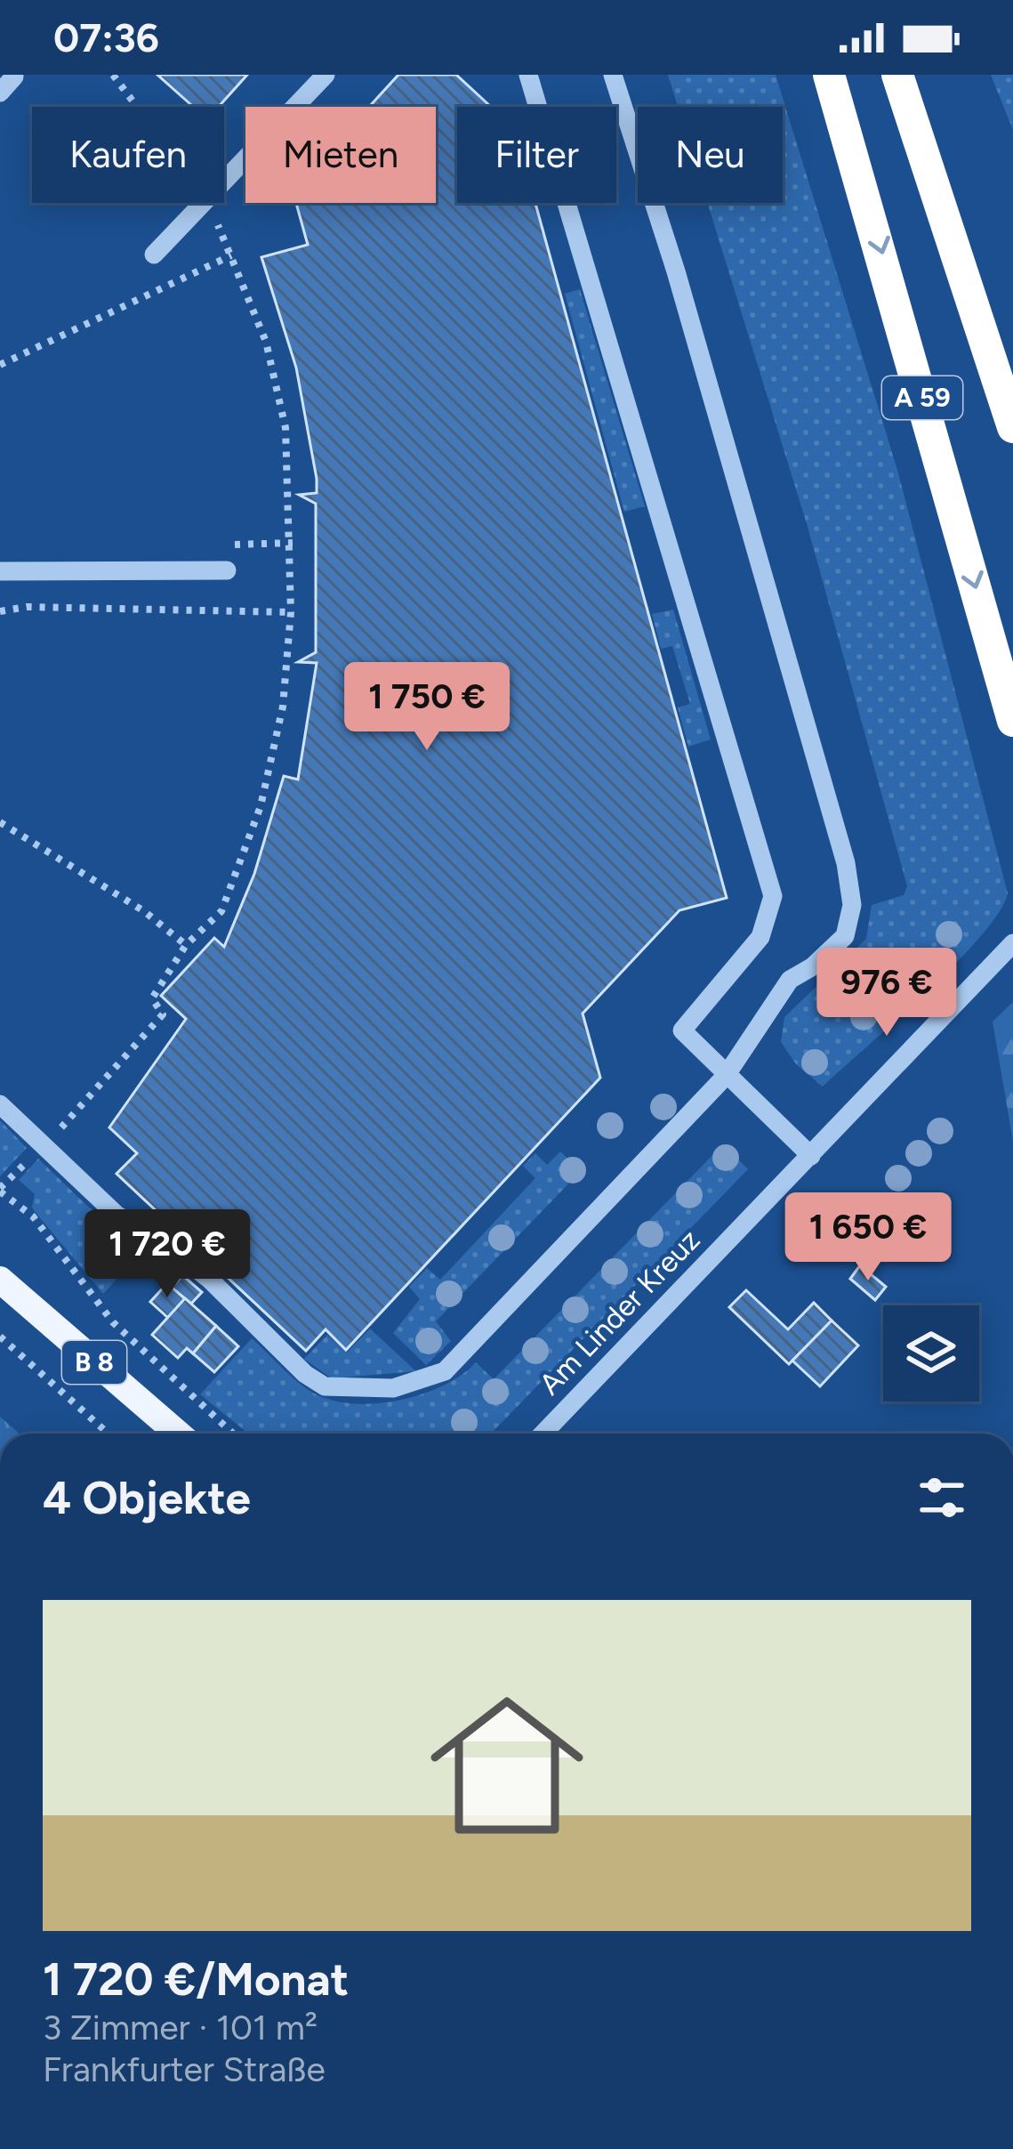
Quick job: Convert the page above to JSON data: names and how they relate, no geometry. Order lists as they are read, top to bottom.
{
  "streets": {
    "highway": ["A 59"],
    "main road": ["B 8"],
    "street": ["Am Linder Kreuz"]
  },
  "page": {
    "status": "07:36",
    "chip": [
      "Kaufen",
      "Mieten",
      "Filter",
      "Neu"
    ],
    "price": [
      "1 750 €",
      "976 €",
      "1 650 €",
      "1 720 €"
    ],
    "heading": "4 Objekte",
    "list": [
      {
        "name": "1 720 €/Monat",
        "note": "3 Zimmer · 101 m² · Frankfurter Straße"
      }
    ]
  }
}
